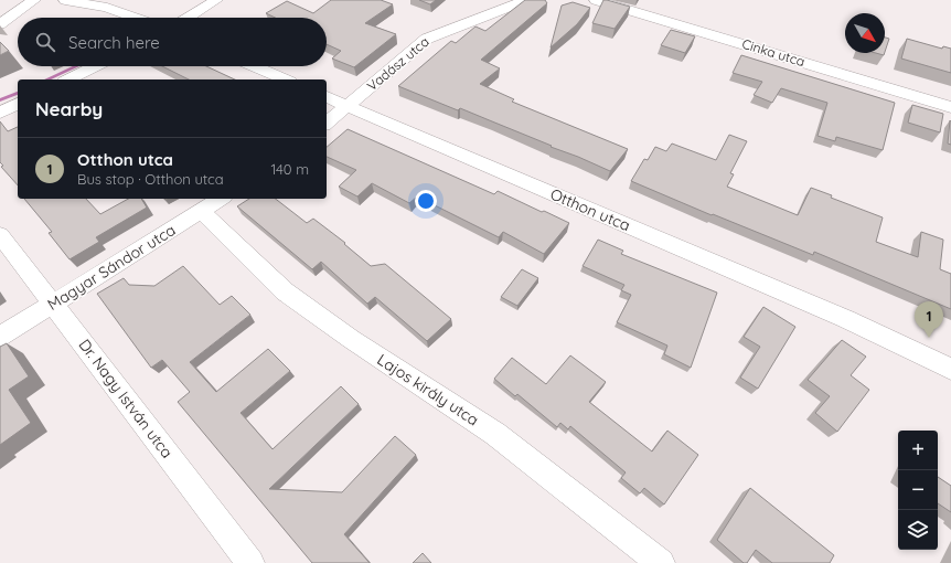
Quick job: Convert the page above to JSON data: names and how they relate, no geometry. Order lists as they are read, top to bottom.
{
  "streets": {
    "street": [
      "Cinka utca",
      "Vadász utca",
      "Otthon utca",
      "Magyar Sándor utca",
      "Lajos király utca",
      "Dr. Nagy István utca"
    ]
  },
  "crossings": [
    ["Vadász utca", "Otthon utca"],
    ["Magyar Sándor utca", "Lajos király utca"],
    ["Magyar Sándor utca", "Dr. Nagy István utca"]
  ],
  "north": "bottom right",
  "page": {
    "search": "Search here",
    "heading": "Nearby",
    "list": [
      {
        "mark": "1",
        "name": "Otthon utca",
        "note": "Bus stop · Otthon utca",
        "value": "140 m"
      }
    ],
    "pins": "1",
    "map_buttons": ["+", "−"]
  }
}
